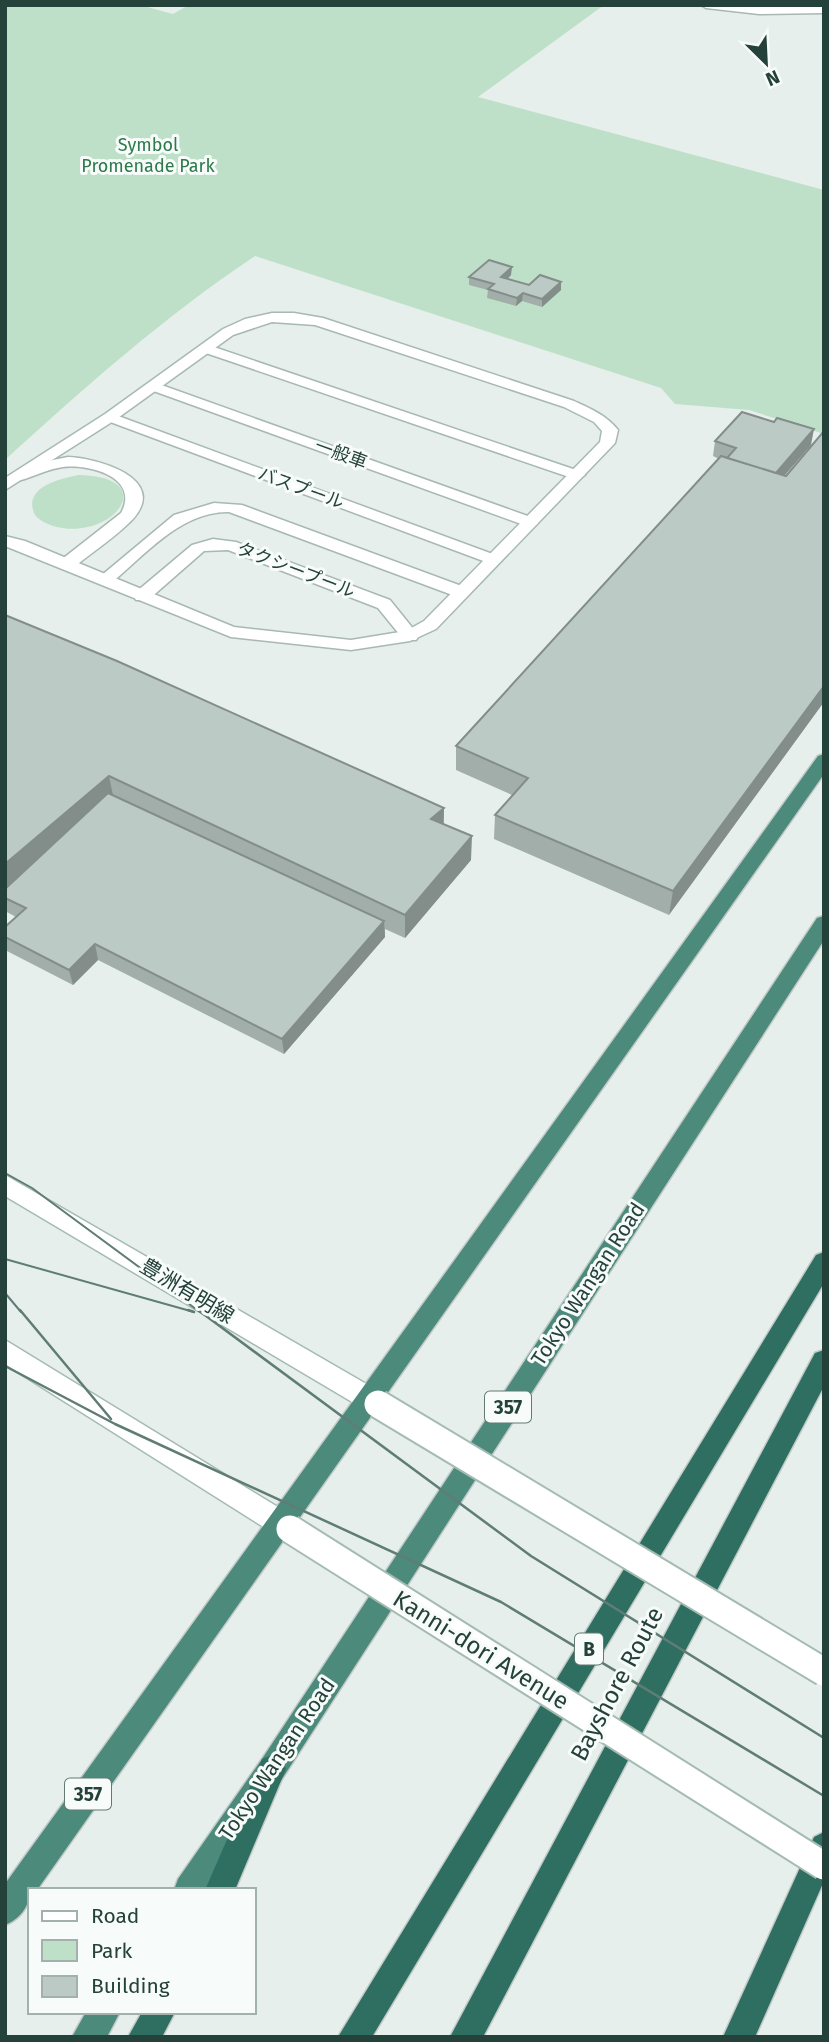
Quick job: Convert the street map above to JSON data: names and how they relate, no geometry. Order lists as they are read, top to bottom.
{
  "streets": {
    "highway": [
      "Tokyo Wangan Road",
      "357",
      "B",
      "Bayshore Route"
    ],
    "street": [
      "一般車",
      "バスプール",
      "タクシープール",
      "豊洲有明線",
      "Kanni-dori Avenue"
    ]
  },
  "crossings": [
    ["豊洲有明線", "357"],
    ["357", "Kanni-dori Avenue"]
  ],
  "parks": ["Symbol Promenade Park"],
  "legend": ["Road", "Park", "Building"],
  "north": "bottom right"
}
